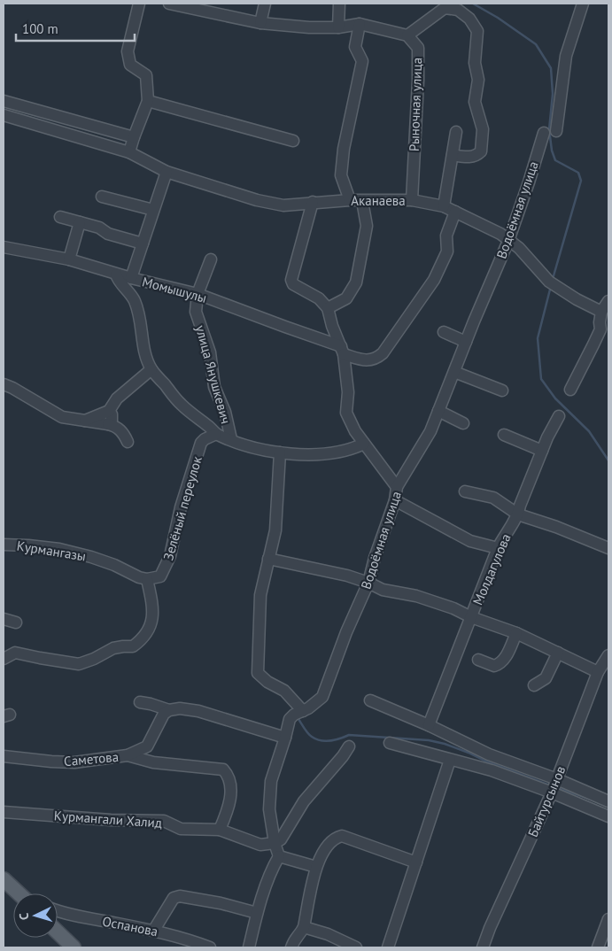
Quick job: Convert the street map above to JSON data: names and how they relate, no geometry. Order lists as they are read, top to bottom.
{
  "streets": {
    "street": [
      "Рыночная улица",
      "Аканаева",
      "Водоёмная улица",
      "Момышулы",
      "улица Янушкевич",
      "Зелёный переулок",
      "Курмангазы",
      "Молдагулова",
      "Саметова",
      "Байтурсынов",
      "Курмангали Халид",
      "Оспанова"
    ]
  },
  "crossings": [
    ["Рыночная улица", "Аканаева"],
    ["Аканаева", "Водоёмная улица"],
    ["Водоёмная улица", "Курмангали Халид"],
    ["Момышулы", "улица Янушкевич"],
    ["Зелёный переулок", "Курмангазы"]
  ],
  "scale_bar": "100 m",
  "north": "left"
}
